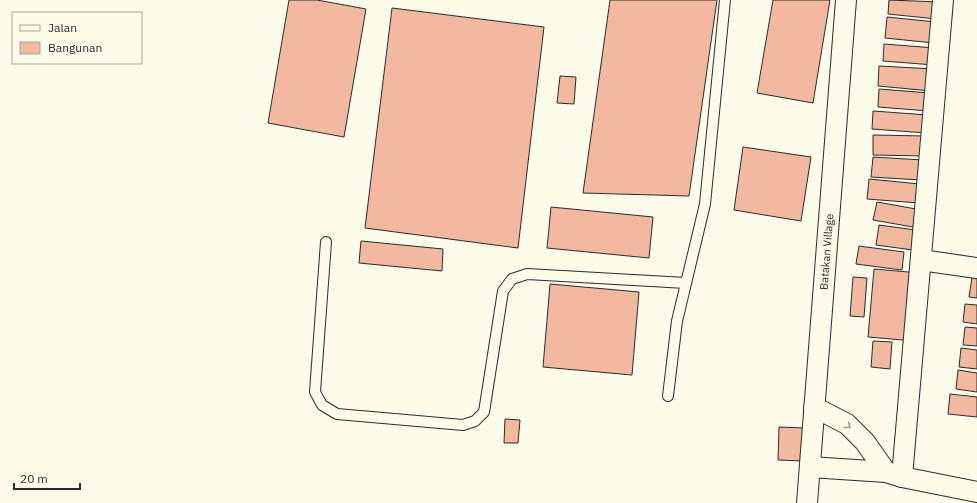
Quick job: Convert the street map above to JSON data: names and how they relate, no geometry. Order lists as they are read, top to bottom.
{
  "streets": {
    "street": ["Batakan Village"]
  },
  "legend": ["Jalan", "Bangunan"],
  "scale_bar": "20 m"
}
